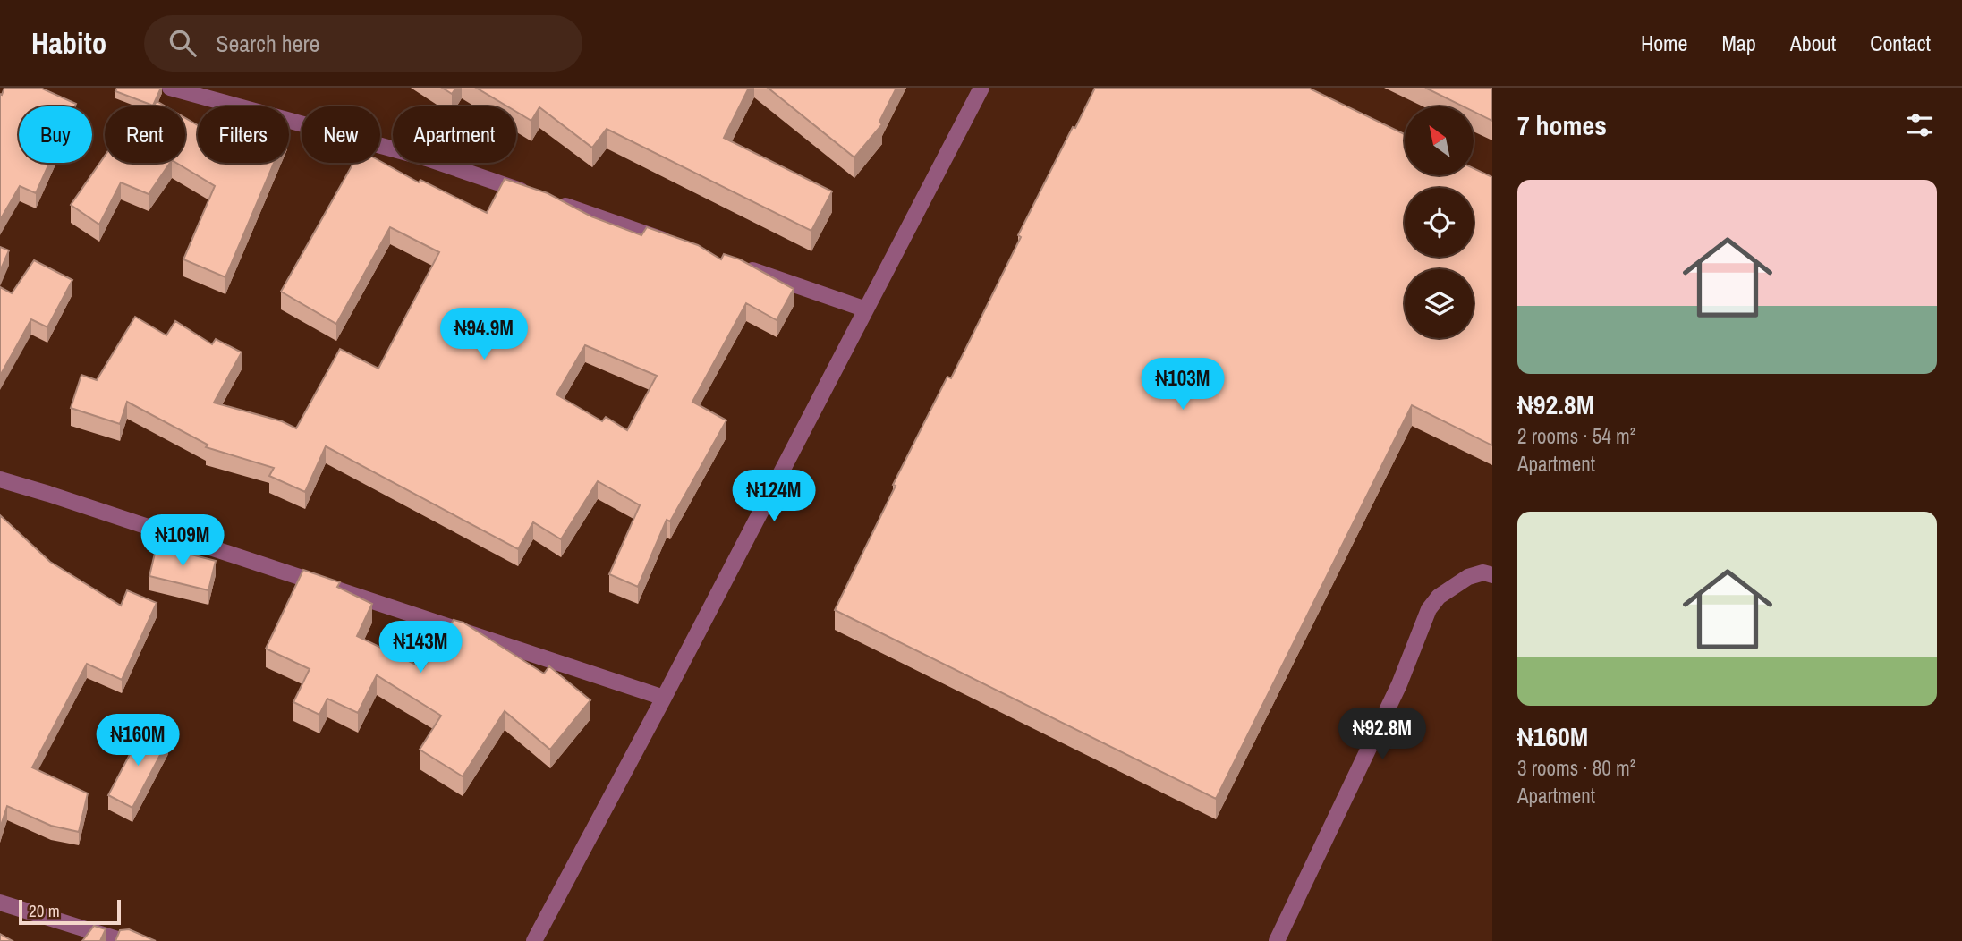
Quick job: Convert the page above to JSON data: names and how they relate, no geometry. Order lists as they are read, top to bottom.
{
  "scale_bar": "20 m",
  "north": "top left",
  "page": {
    "header": "Habito",
    "search": "Search here",
    "nav": [
      "Home",
      "Map",
      "About",
      "Contact"
    ],
    "heading": "7 homes",
    "chip": [
      "Buy",
      "Rent",
      "Filters",
      "New",
      "Apartment"
    ],
    "list": [
      {
        "name": "₦92.8M",
        "note": "2 rooms · 54 m² · Apartment"
      },
      {
        "name": "₦160M",
        "note": "3 rooms · 80 m² · Apartment"
      }
    ],
    "price": [
      "₦94.9M",
      "₦103M",
      "₦124M",
      "₦109M",
      "₦143M",
      "₦92.8M",
      "₦160M"
    ],
    "scale": "20 m"
  }
}
